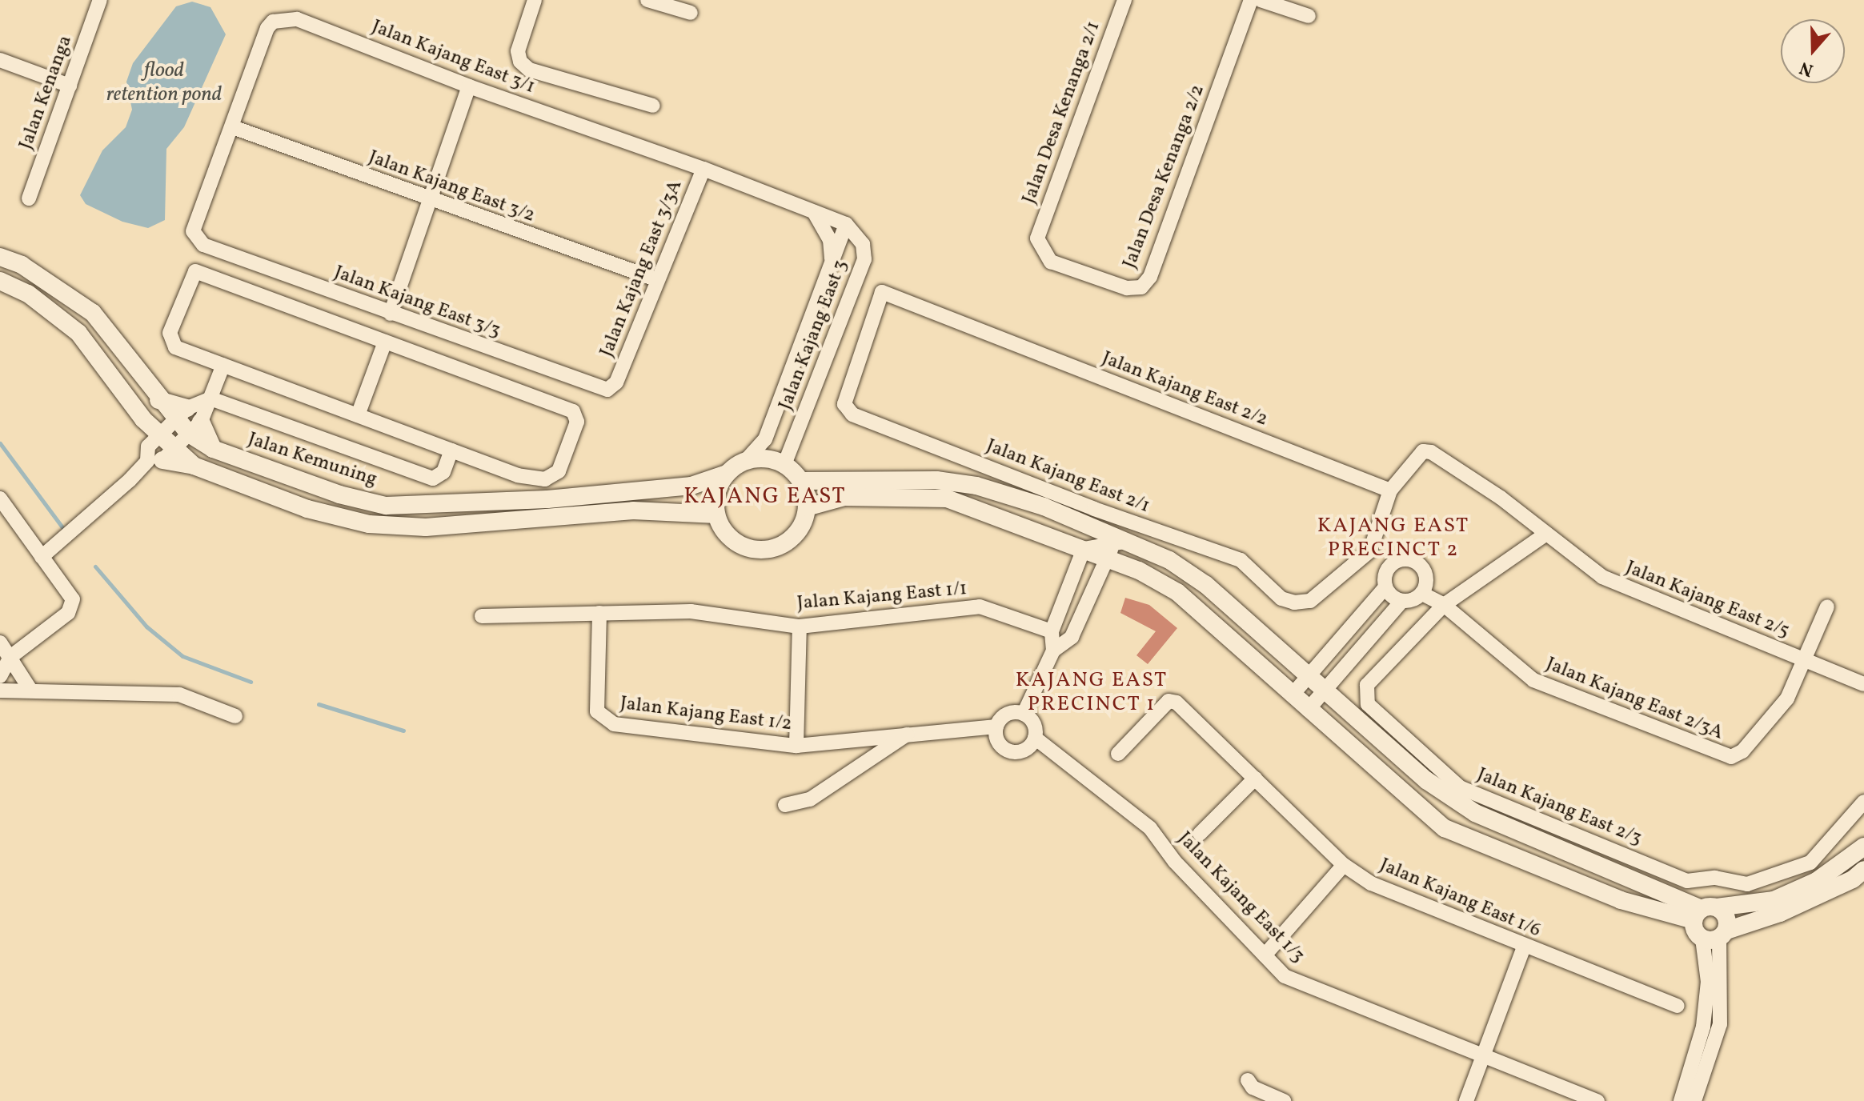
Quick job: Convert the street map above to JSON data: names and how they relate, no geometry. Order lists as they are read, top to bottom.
{
  "streets": {
    "street": [
      "Jalan Kajang East 3/1",
      "Jalan Kenanga",
      "Jalan Desa Kenanga 2/1",
      "Jalan Desa Kenanga 2/2",
      "Jalan Kajang East 3/2",
      "Jalan Kajang East 3/3A",
      "Jalan Kajang East 3/3",
      "Jalan Kajang East 3",
      "Jalan Kajang East 2/2",
      "Jalan Kemuning",
      "Jalan Kajang East 2/1",
      "Jalan Kajang East 1/1",
      "Jalan Kajang East 2/5",
      "Jalan Kajang East 2/3A",
      "Jalan Kajang East 1/2",
      "Jalan Kajang East 2/3",
      "Jalan Kajang East 1/3",
      "Jalan Kajang East 1/6"
    ]
  },
  "crossings": [
    ["Jalan Kajang East 3/1", "Jalan Kajang East 3/2"],
    ["Jalan Kajang East 3/1", "Jalan Kajang East 3/3A"],
    ["Jalan Kajang East 3/1", "Jalan Kajang East 3/3"],
    ["Jalan Kajang East 3/1", "Jalan Kajang East 3"],
    ["Jalan Desa Kenanga 2/1", "Jalan Desa Kenanga 2/2"],
    ["Jalan Kajang East 3/2", "Jalan Kajang East 3/3A"],
    ["Jalan Kajang East 3/3A", "Jalan Kajang East 3/3"],
    ["Jalan Kajang East 3", "Jalan Kemuning"],
    ["Jalan Kajang East 2/2", "Jalan Kajang East 2/1"],
    ["Jalan Kajang East 2/2", "Jalan Kajang East 2/5"],
    ["Jalan Kajang East 1/1", "Jalan Kajang East 1/2"],
    ["Jalan Kajang East 2/5", "Jalan Kajang East 2/3A"],
    ["Jalan Kajang East 2/3A", "Jalan Kajang East 2/3"],
    ["Jalan Kajang East 1/2", "Jalan Kajang East 1/3"]
  ],
  "districts": ["KAJANG EAST", "KAJANG EAST PRECINCT 2", "KAJANG EAST PRECINCT 1"],
  "water": ["flood retention pond"],
  "north": "bottom"
}
